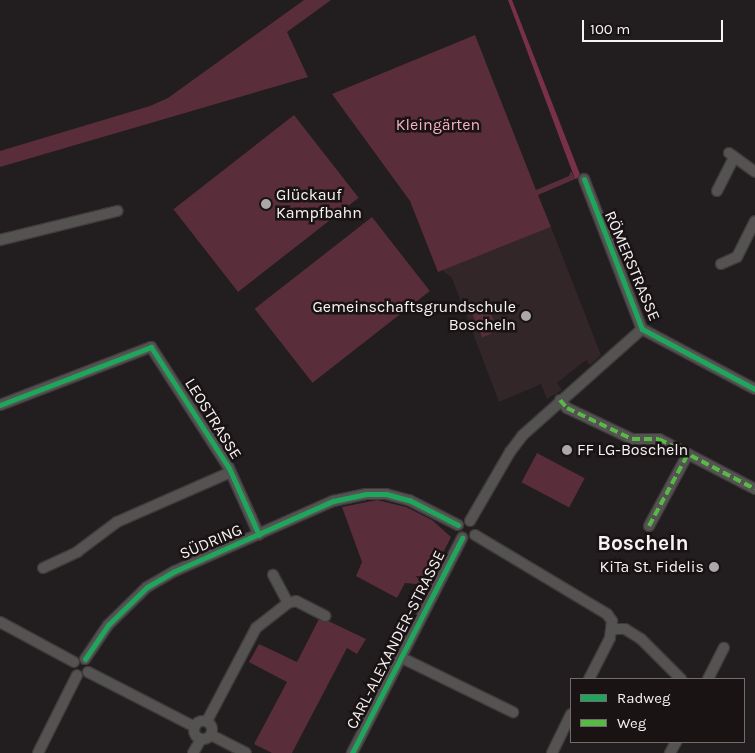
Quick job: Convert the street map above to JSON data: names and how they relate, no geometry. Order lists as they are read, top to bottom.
{
  "streets": {
    "street": [
      "RÖMERSTRASSE",
      "LEOSTRASSE",
      "SÜDRING",
      "CARL-ALEXANDER-STRASSE"
    ]
  },
  "crossings": [
    ["LEOSTRASSE", "SÜDRING"],
    ["SÜDRING", "CARL-ALEXANDER-STRASSE"]
  ],
  "districts": ["Boscheln"],
  "parks": ["Kleingärten"],
  "places": [
    "Glückauf Kampfbahn",
    "Gemeinschaftsgrundschule Boscheln",
    "FF LG-Boscheln",
    "KiTa St. Fidelis"
  ],
  "legend": ["Radweg", "Weg"],
  "scale_bar": "100 m"
}
